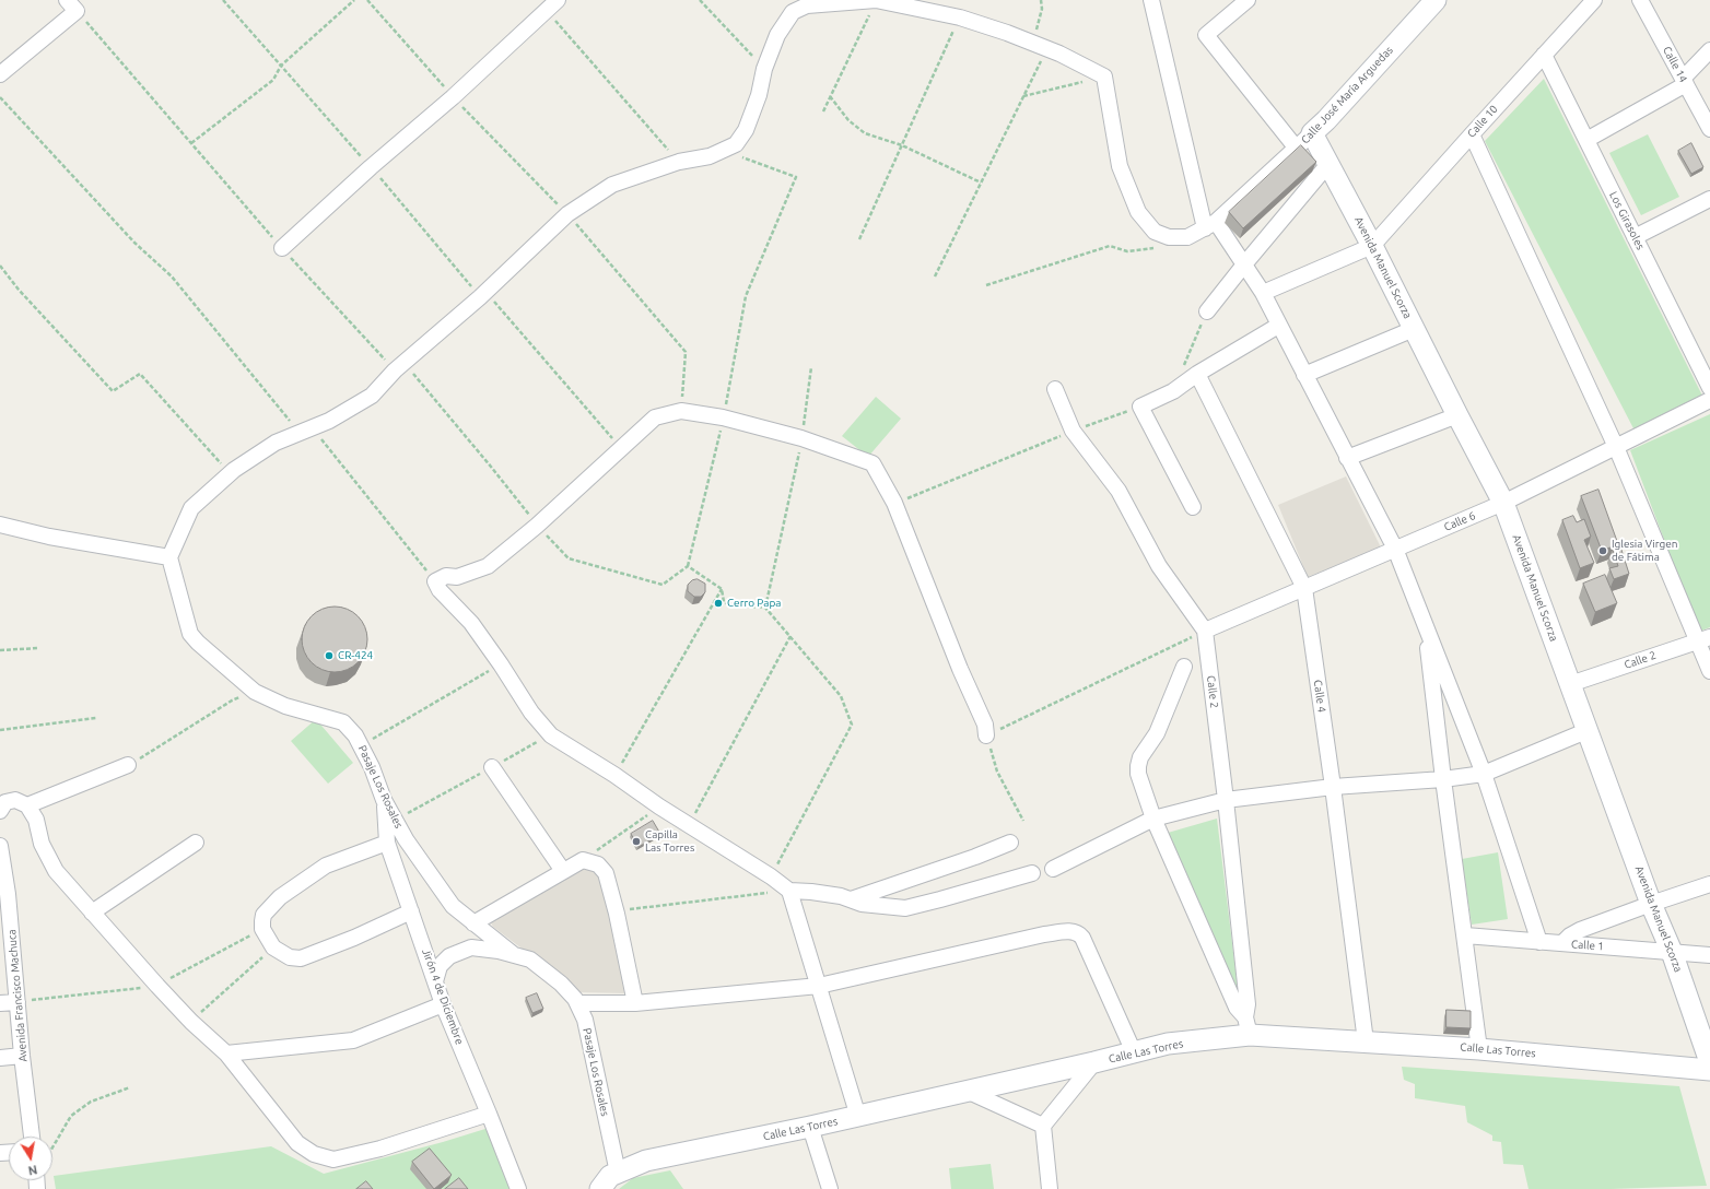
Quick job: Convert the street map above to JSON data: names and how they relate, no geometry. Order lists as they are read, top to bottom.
{
  "streets": {
    "street": [
      "Calle 14",
      "Calle José María Arguedas",
      "Calle 10",
      "Los Girasoles",
      "Avenida Manuel Scorza",
      "Calle 6",
      "Calle 2",
      "Calle 4",
      "Pasaje Los Rosales",
      "Calle 1",
      "Avenida Francisco Machuca",
      "Jirón 4 de Diciembre",
      "Calle Las Torres"
    ]
  },
  "crossings": [
    ["Calle José María Arguedas", "Avenida Manuel Scorza"],
    ["Calle 10", "Los Girasoles"],
    ["Calle 10", "Avenida Manuel Scorza"],
    ["Avenida Manuel Scorza", "Calle 6"],
    ["Avenida Manuel Scorza", "Calle 2"],
    ["Avenida Manuel Scorza", "Calle 1"],
    ["Calle 6", "Calle 2"],
    ["Calle 6", "Calle 4"],
    ["Calle 2", "Calle Las Torres"],
    ["Calle 4", "Calle Las Torres"],
    ["Pasaje Los Rosales", "Jirón 4 de Diciembre"],
    ["Pasaje Los Rosales", "Calle Las Torres"]
  ],
  "places": [
    "Iglesia Virgen de Fátima",
    "Cerro Papa",
    "CR-424",
    "Capilla Las Torres"
  ],
  "north": "bottom"
}
